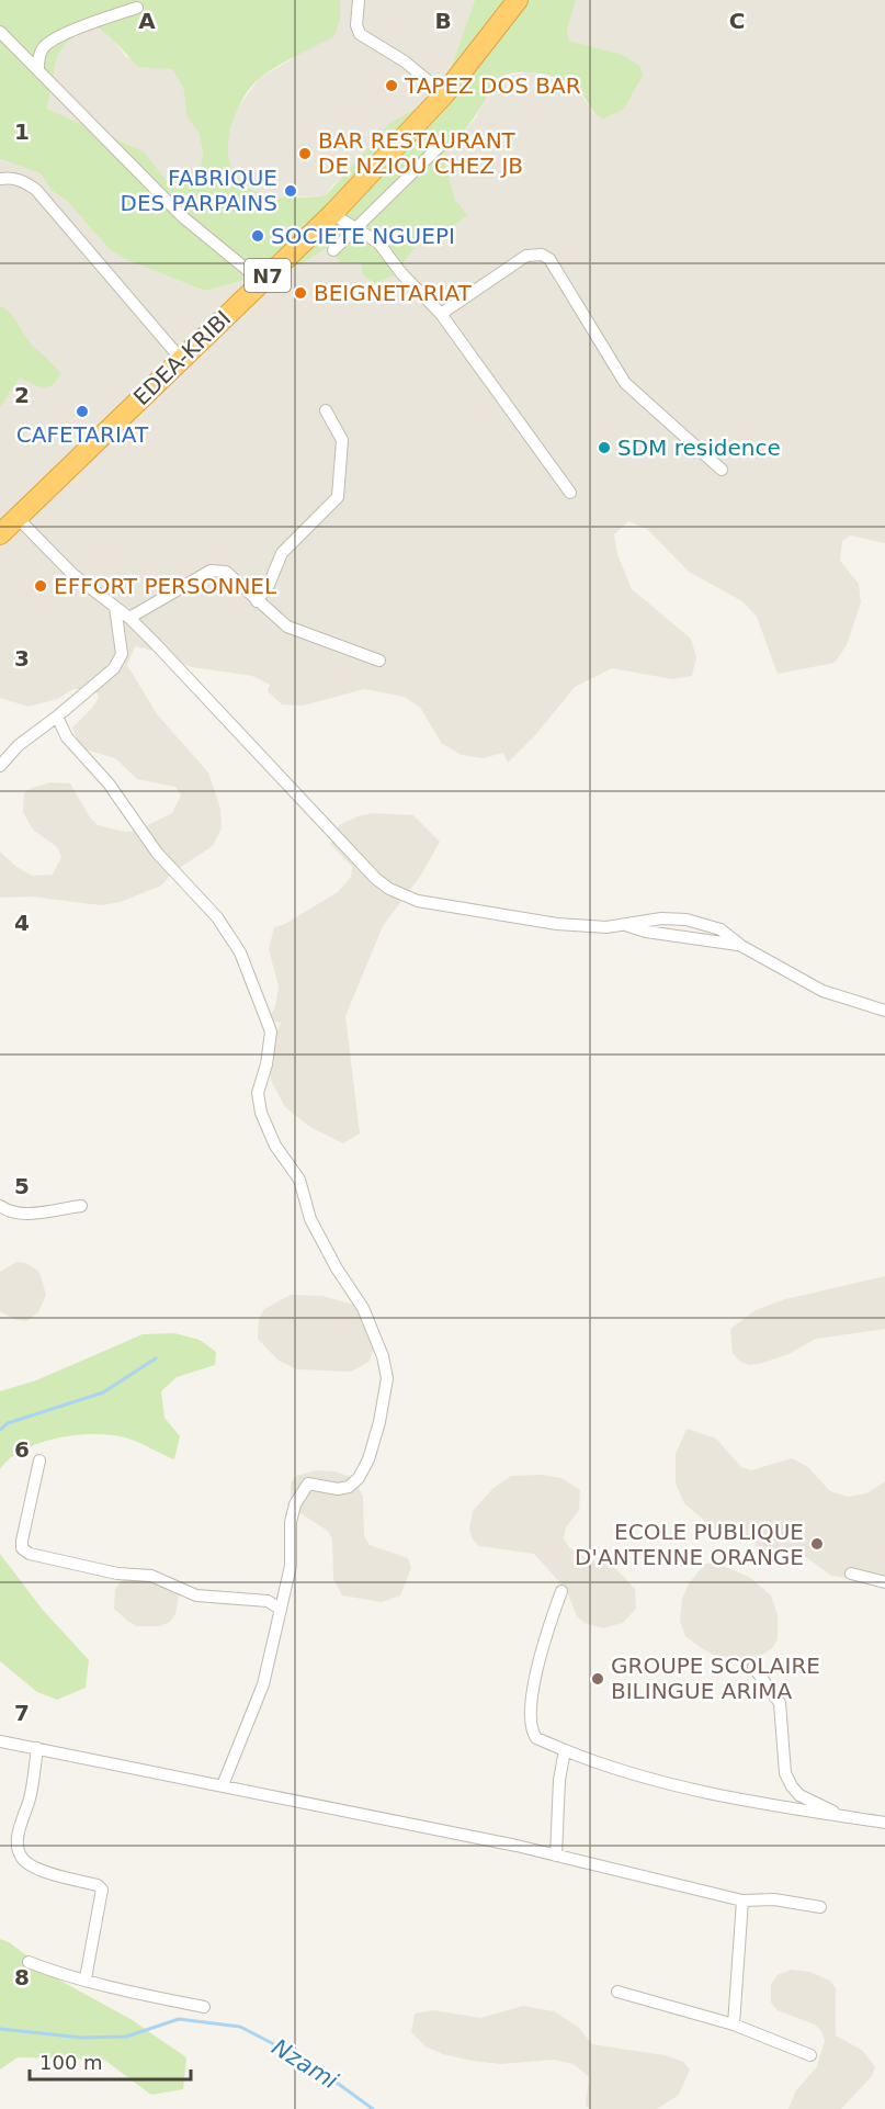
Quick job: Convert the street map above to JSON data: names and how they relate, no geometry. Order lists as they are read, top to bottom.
{
  "streets": {
    "highway": ["N7", "EDEA-KRIBI"]
  },
  "water": ["Nzami"],
  "places": [
    "TAPEZ DOS BAR",
    "BAR RESTAURANT DE NZIOU CHEZ JB",
    "FABRIQUE DES PARPAINS",
    "SOCIETE NGUEPI",
    "BEIGNETARIAT",
    "CAFETARIAT",
    "SDM residence",
    "EFFORT PERSONNEL",
    "ECOLE PUBLIQUE D'ANTENNE ORANGE",
    "GROUPE SCOLAIRE BILINGUE ARIMA"
  ],
  "scale_bar": "100 m",
  "grid": {
    "columns": ["A", "B", "C"],
    "rows": [
      "1",
      "2",
      "3",
      "4",
      "5",
      "6",
      "7",
      "8"
    ]
  }
}
